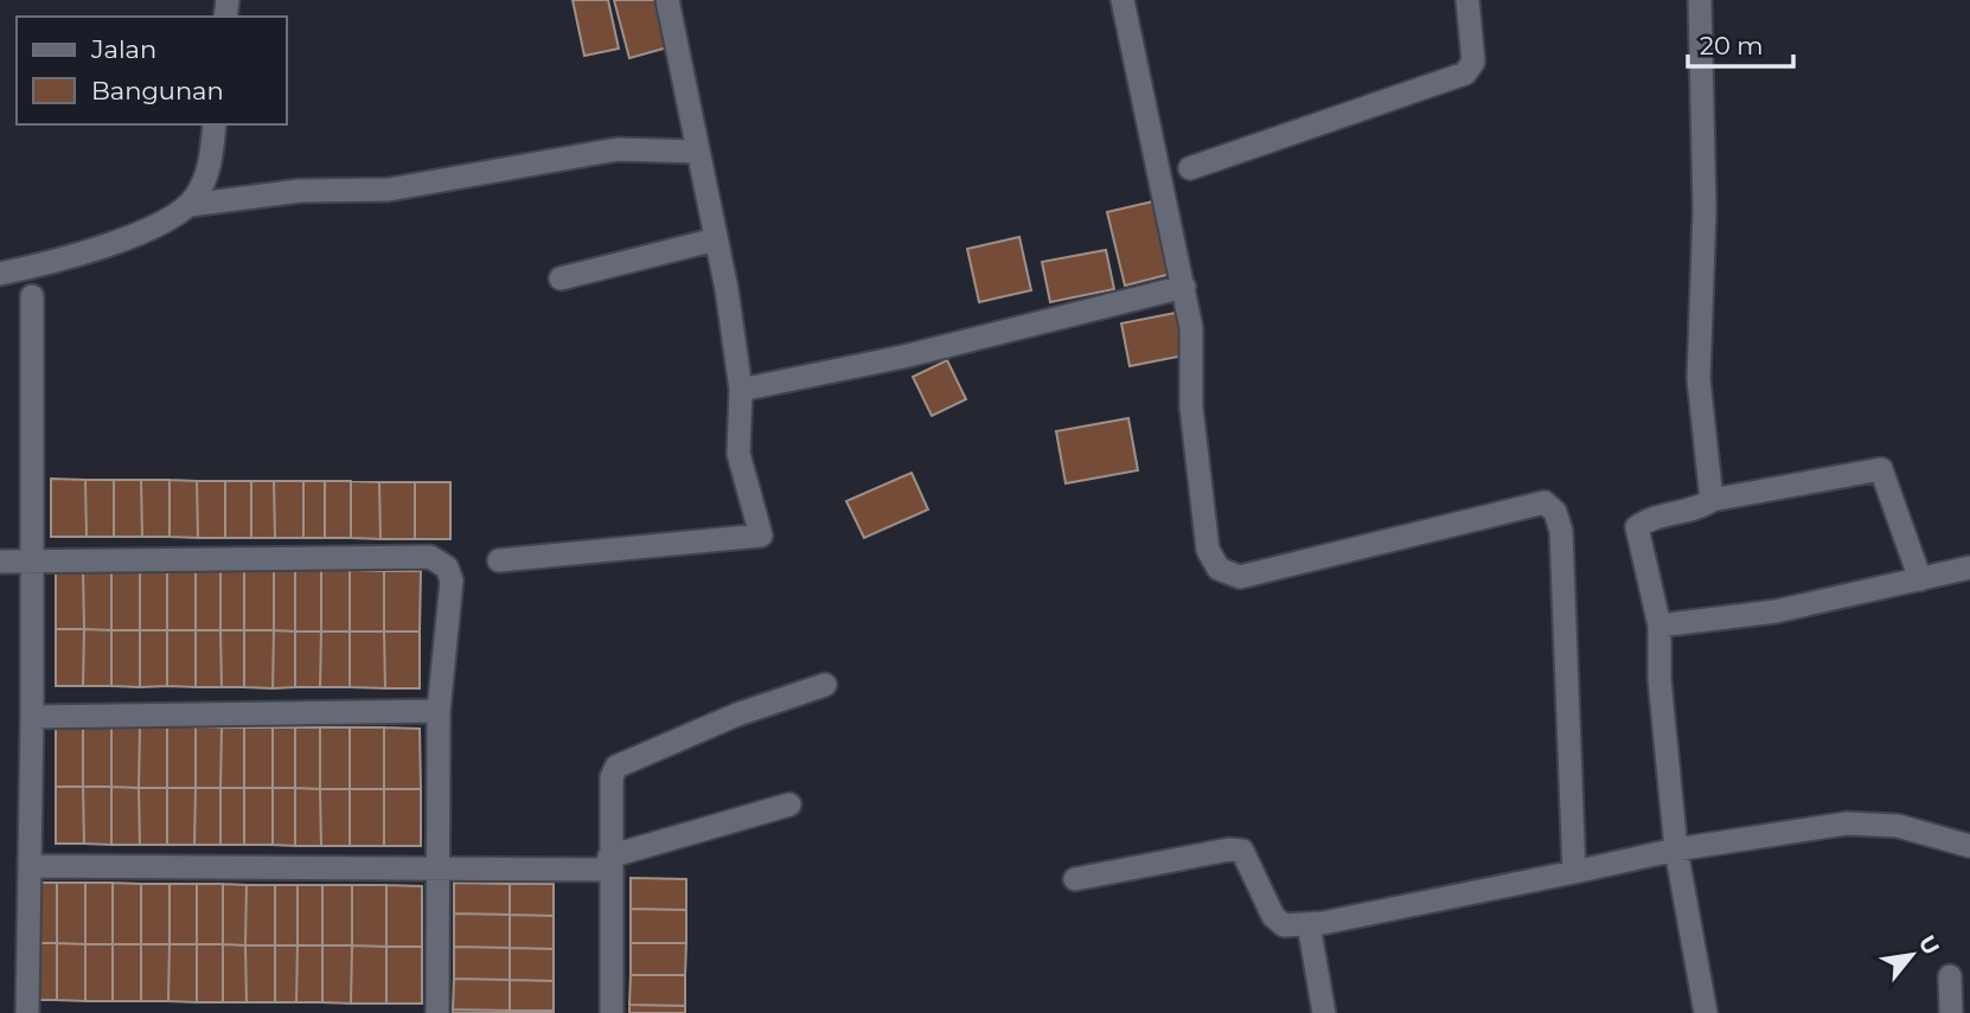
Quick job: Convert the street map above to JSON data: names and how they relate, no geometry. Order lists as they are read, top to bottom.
{
  "legend": ["Jalan", "Bangunan"],
  "scale_bar": "20 m",
  "north": "top right"
}
